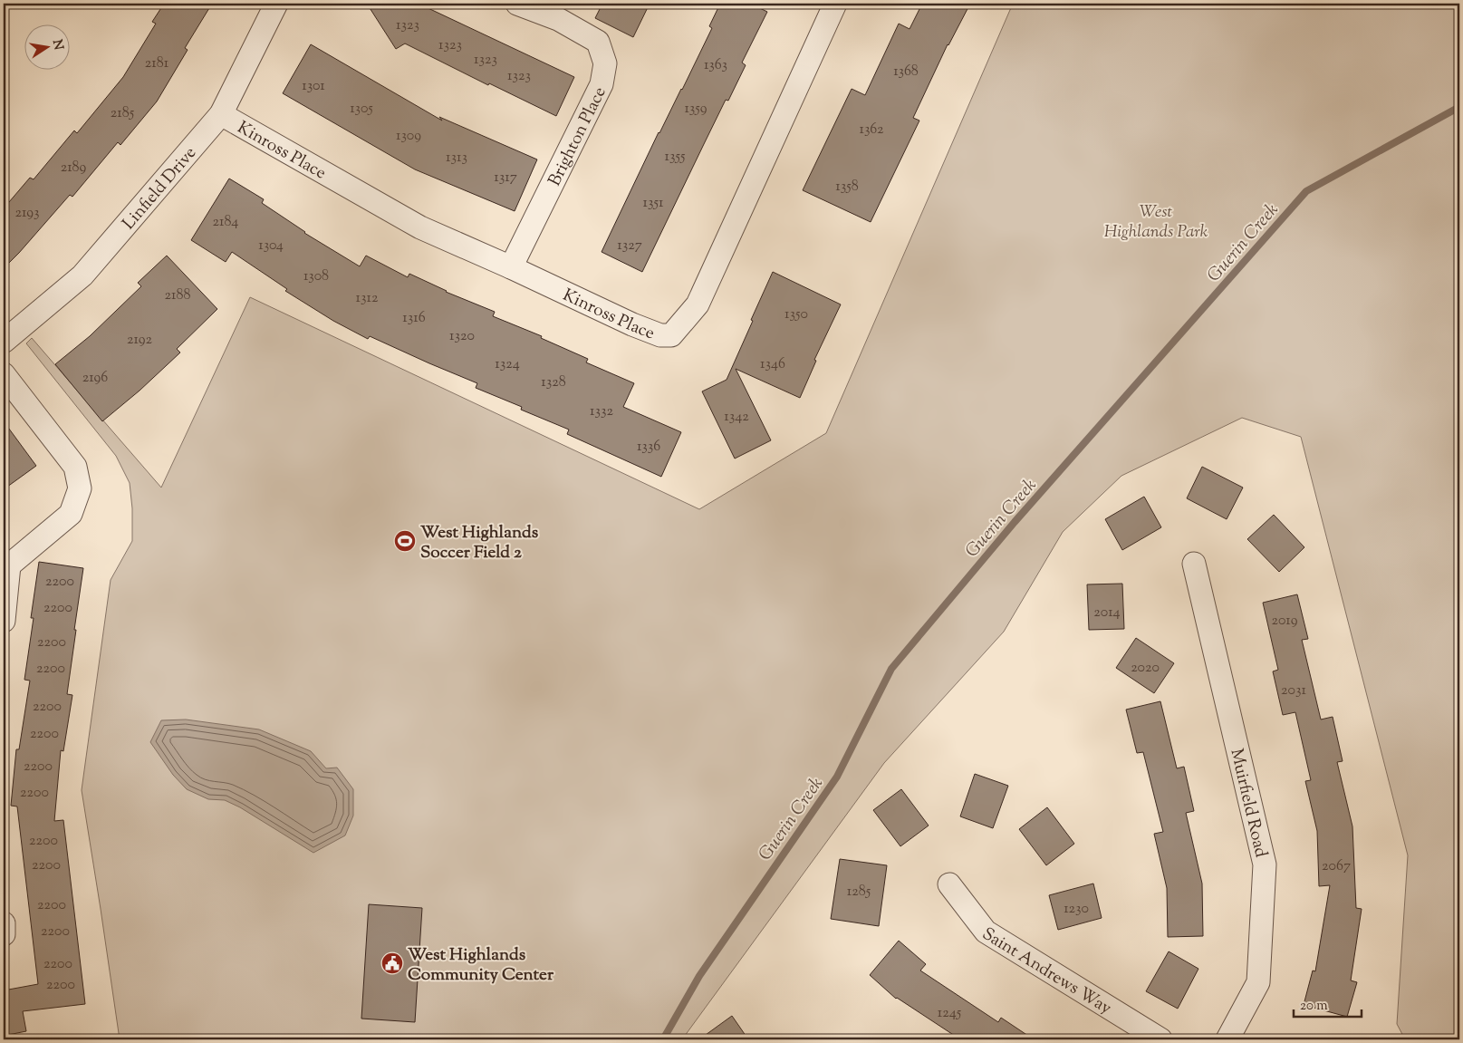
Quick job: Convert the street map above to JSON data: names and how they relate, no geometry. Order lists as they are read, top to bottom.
{
  "streets": {
    "street": [
      "Brighton Place",
      "Kinross Place",
      "Linfield Drive",
      "Muirfield Road",
      "Saint Andrews Way"
    ]
  },
  "crossings": [
    ["Brighton Place", "Kinross Place"],
    ["Kinross Place", "Linfield Drive"]
  ],
  "water": ["Guerin Creek"],
  "parks": ["West Highlands Park"],
  "places": {
    "sports": ["West Highlands Soccer Field 2"],
    "public building": ["West Highlands Community Center"]
  },
  "house_numbers": [
    "1323",
    "1323",
    "1323",
    "2181",
    "1363",
    "1368",
    "1323",
    "1301",
    "1305",
    "1359",
    "2185",
    "1362",
    "1309",
    "1355",
    "1313",
    "2189",
    "1317",
    "1358",
    "1351",
    "2193",
    "2184",
    "1304",
    "1327",
    "1308",
    "2188",
    "1312",
    "1350",
    "1316",
    "1320",
    "2192",
    "1324",
    "1346",
    "2196",
    "1328",
    "1332",
    "1342",
    "1336",
    "2200",
    "2200",
    "2014",
    "2019",
    "2200",
    "2020",
    "2200",
    "2031",
    "2200",
    "2200",
    "2200",
    "2200",
    "2200",
    "2200",
    "2067",
    "1285",
    "2200",
    "1230",
    "2200",
    "2200",
    "2200",
    "1245"
  ],
  "scale_bar": "20 m",
  "north": "right"
}
